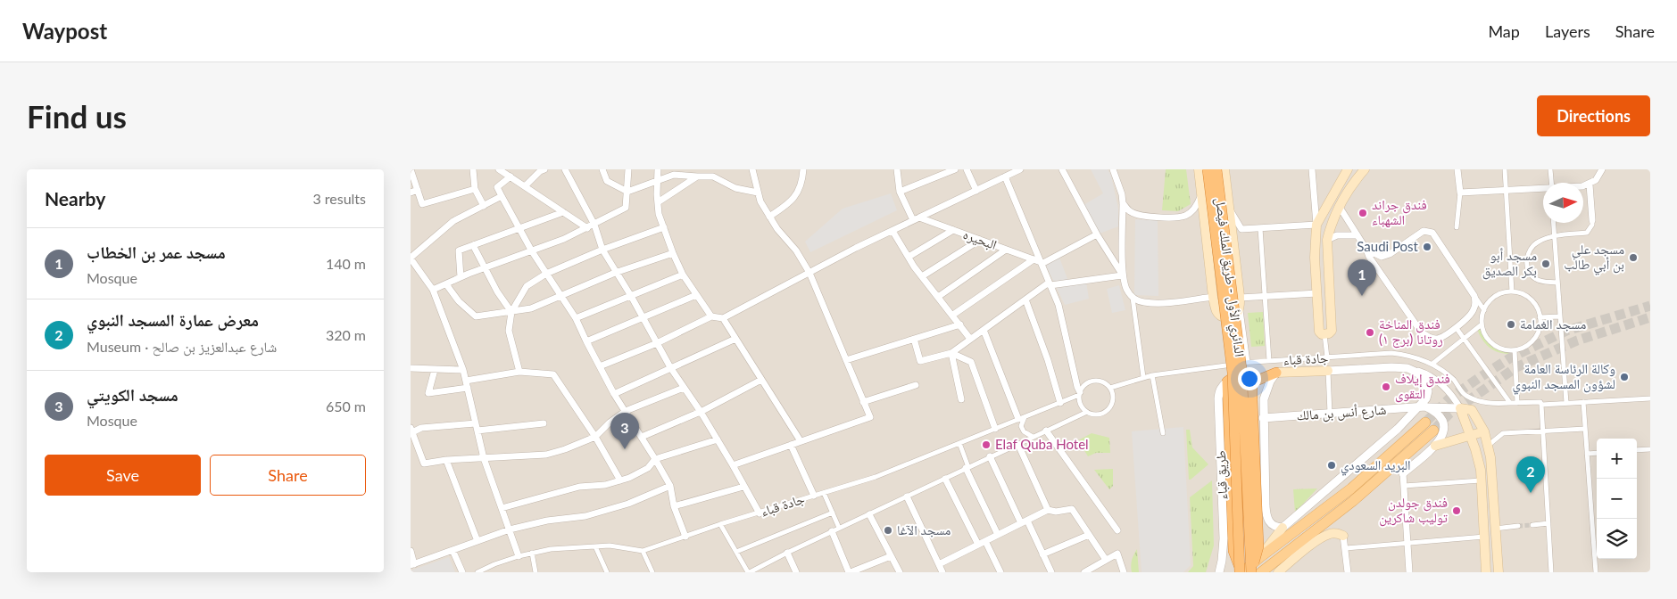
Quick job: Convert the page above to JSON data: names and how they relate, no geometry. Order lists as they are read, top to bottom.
{
  "streets": {
    "highway": ["الدائري الأول - طريق الملك فيصل"],
    "street": [
      "البحيره",
      "جادة قباء",
      "شارع أنس بن مالك",
      "طريق قباء"
    ]
  },
  "places": [
    "فندق جراند الشهباء",
    "Saudi Post",
    "مسجد علي بن أبي طالب",
    "مسجد أبو بكر الصديق",
    "مسجد الغمامة",
    "فندق المناخة روتانا (برج ١)",
    "وكالة الرئاسة العامة لشؤون المسجد النبوي",
    "فندق إيلاف التقوى",
    "Elaf Quba Hotel",
    "البريد السعودي",
    "فندق جولدن توليب شاكرين",
    "مسجد الآغا"
  ],
  "north": "right",
  "page": {
    "header": "Waypost",
    "nav": ["Map", "Layers", "Share"],
    "buttons": [
      "Directions",
      ["Save", "Share"]
    ],
    "title": "Find us",
    "heading": ["Nearby", "3 results"],
    "list": [
      {
        "mark": "1",
        "name": "مسجد عمر بن الخطاب",
        "note": "Mosque",
        "value": "140 m"
      },
      {
        "mark": "2",
        "name": "معرض عمارة المسجد النبوي",
        "note": "Museum · شارع عبدالعزيز بن صالح",
        "value": "320 m"
      },
      {
        "mark": "3",
        "name": "مسجد الكويتي",
        "note": "Mosque",
        "value": "650 m"
      }
    ],
    "pins": ["1", "3", "2"],
    "map_buttons": ["+", "−"]
  }
}
